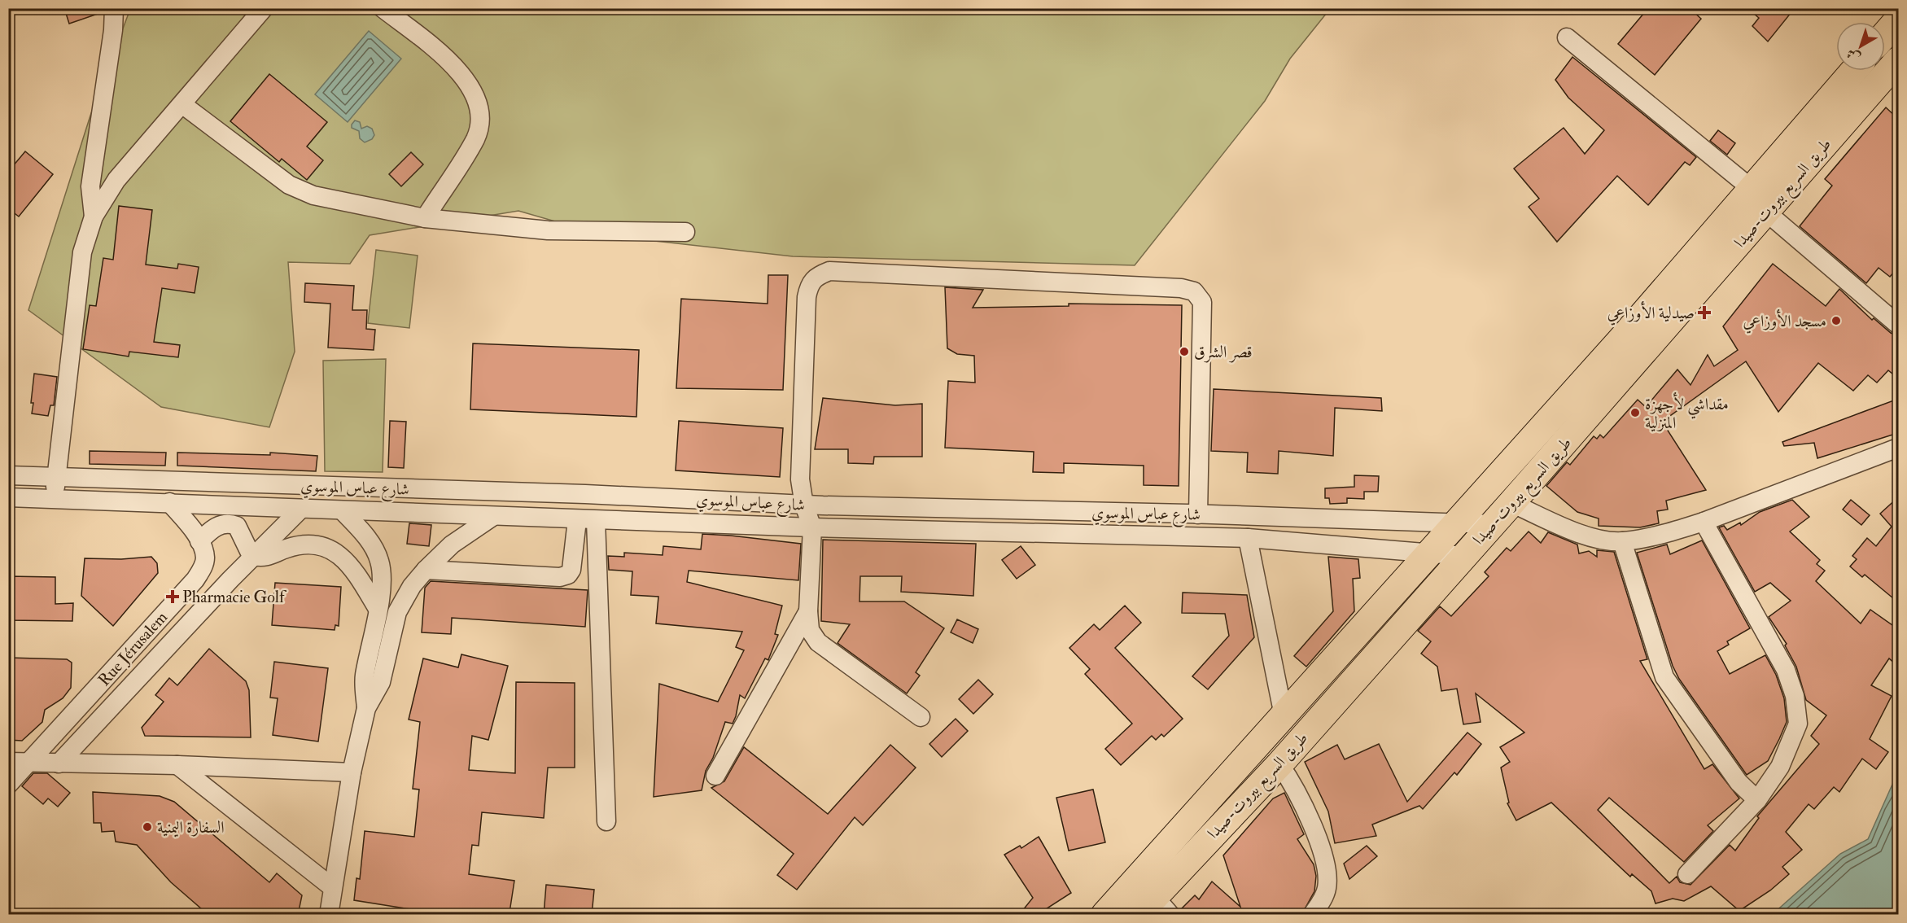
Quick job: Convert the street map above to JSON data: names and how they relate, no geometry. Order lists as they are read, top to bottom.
{
  "streets": {
    "highway": ["طريق السريع بيروت-صيدا"],
    "street": ["شارع عباس الموسوي", "Rue Jérusalem"]
  },
  "crossings": [
    ["طريق السريع بيروت-صيدا", "شارع عباس الموسوي"],
    ["شارع عباس الموسوي", "Rue Jérusalem"]
  ],
  "places": {
    "health": ["صيدلية الأوزاعي", "Pharmacie Golf"],
    "other": [
      "مسجد الأوزاعي",
      "قصر الشرق",
      "مقداشي لأجهزة المنزلية",
      "السفارة اليمنية"
    ]
  },
  "north": "bottom left"
}
